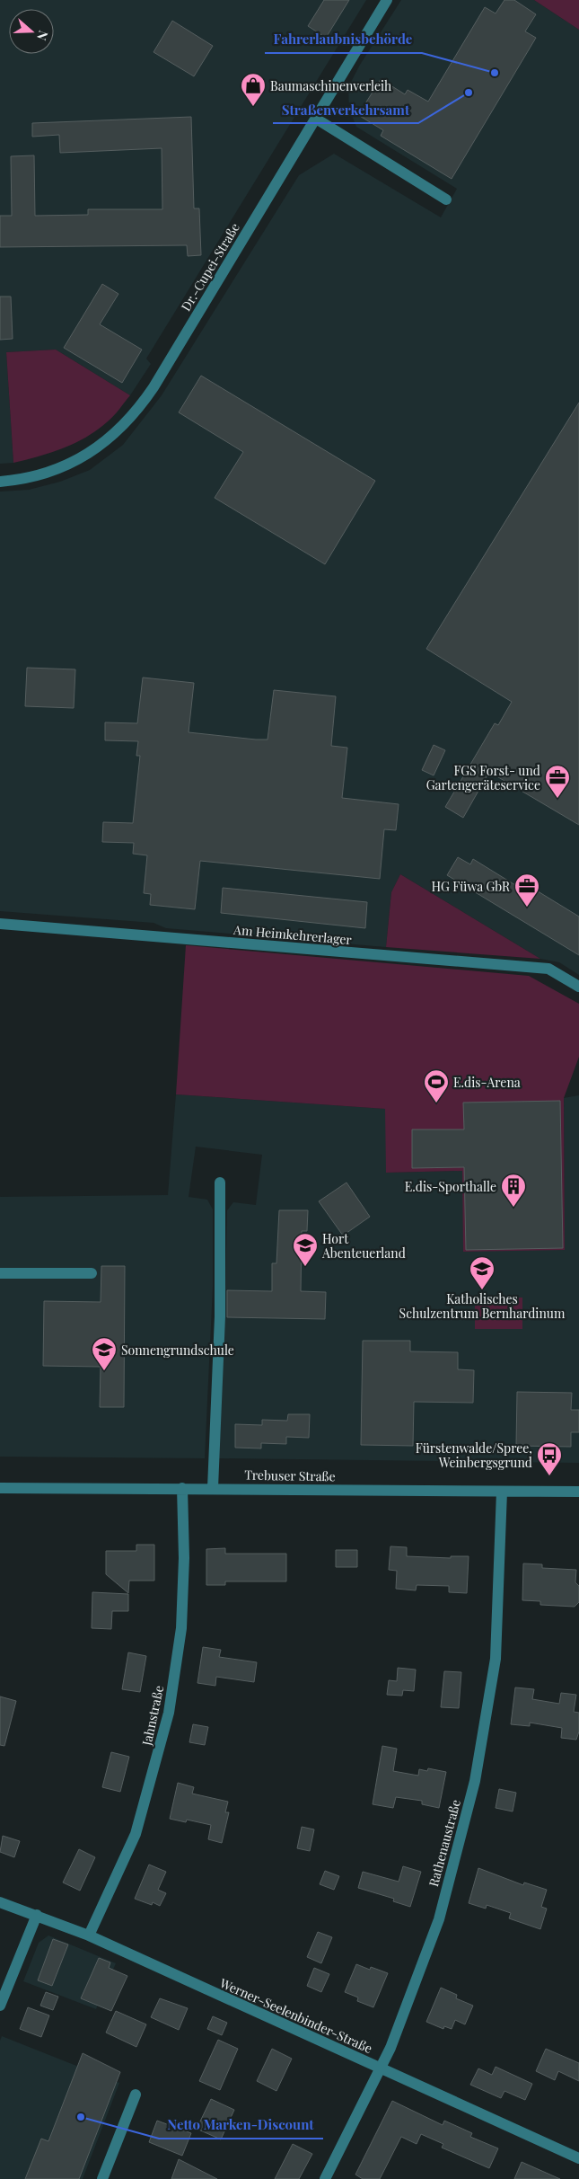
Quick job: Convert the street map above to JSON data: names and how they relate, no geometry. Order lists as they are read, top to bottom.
{
  "streets": {
    "street": [
      "Dr.-Cupei-Straße",
      "Am Heimkehrerlager",
      "Trebuser Straße",
      "Jahnstraße",
      "Rathenaustraße",
      "Werner-Seelenbinder-Straße"
    ]
  },
  "crossings": [
    ["Trebuser Straße", "Jahnstraße"],
    ["Trebuser Straße", "Rathenaustraße"],
    ["Jahnstraße", "Werner-Seelenbinder-Straße"],
    ["Rathenaustraße", "Werner-Seelenbinder-Straße"]
  ],
  "places": {
    "other": ["Fahrerlaubnisbehörde", "Straßenverkehrsamt", "Netto Marken-Discount"],
    "shop": ["Baumaschinenverleih"],
    "office": ["FGS Forst- und Gartengeräteservice", "HG Füwa GbR"],
    "sports": ["E.dis-Arena"],
    "building": ["E.dis-Sporthalle"],
    "school or university": ["Hort Abenteuerland", "Katholisches Schulzentrum Bernhardinum", "Sonnengrundschule"],
    "bus stop": ["Fürstenwalde/Spree, Weinbergsgrund"]
  },
  "north": "right"
}
